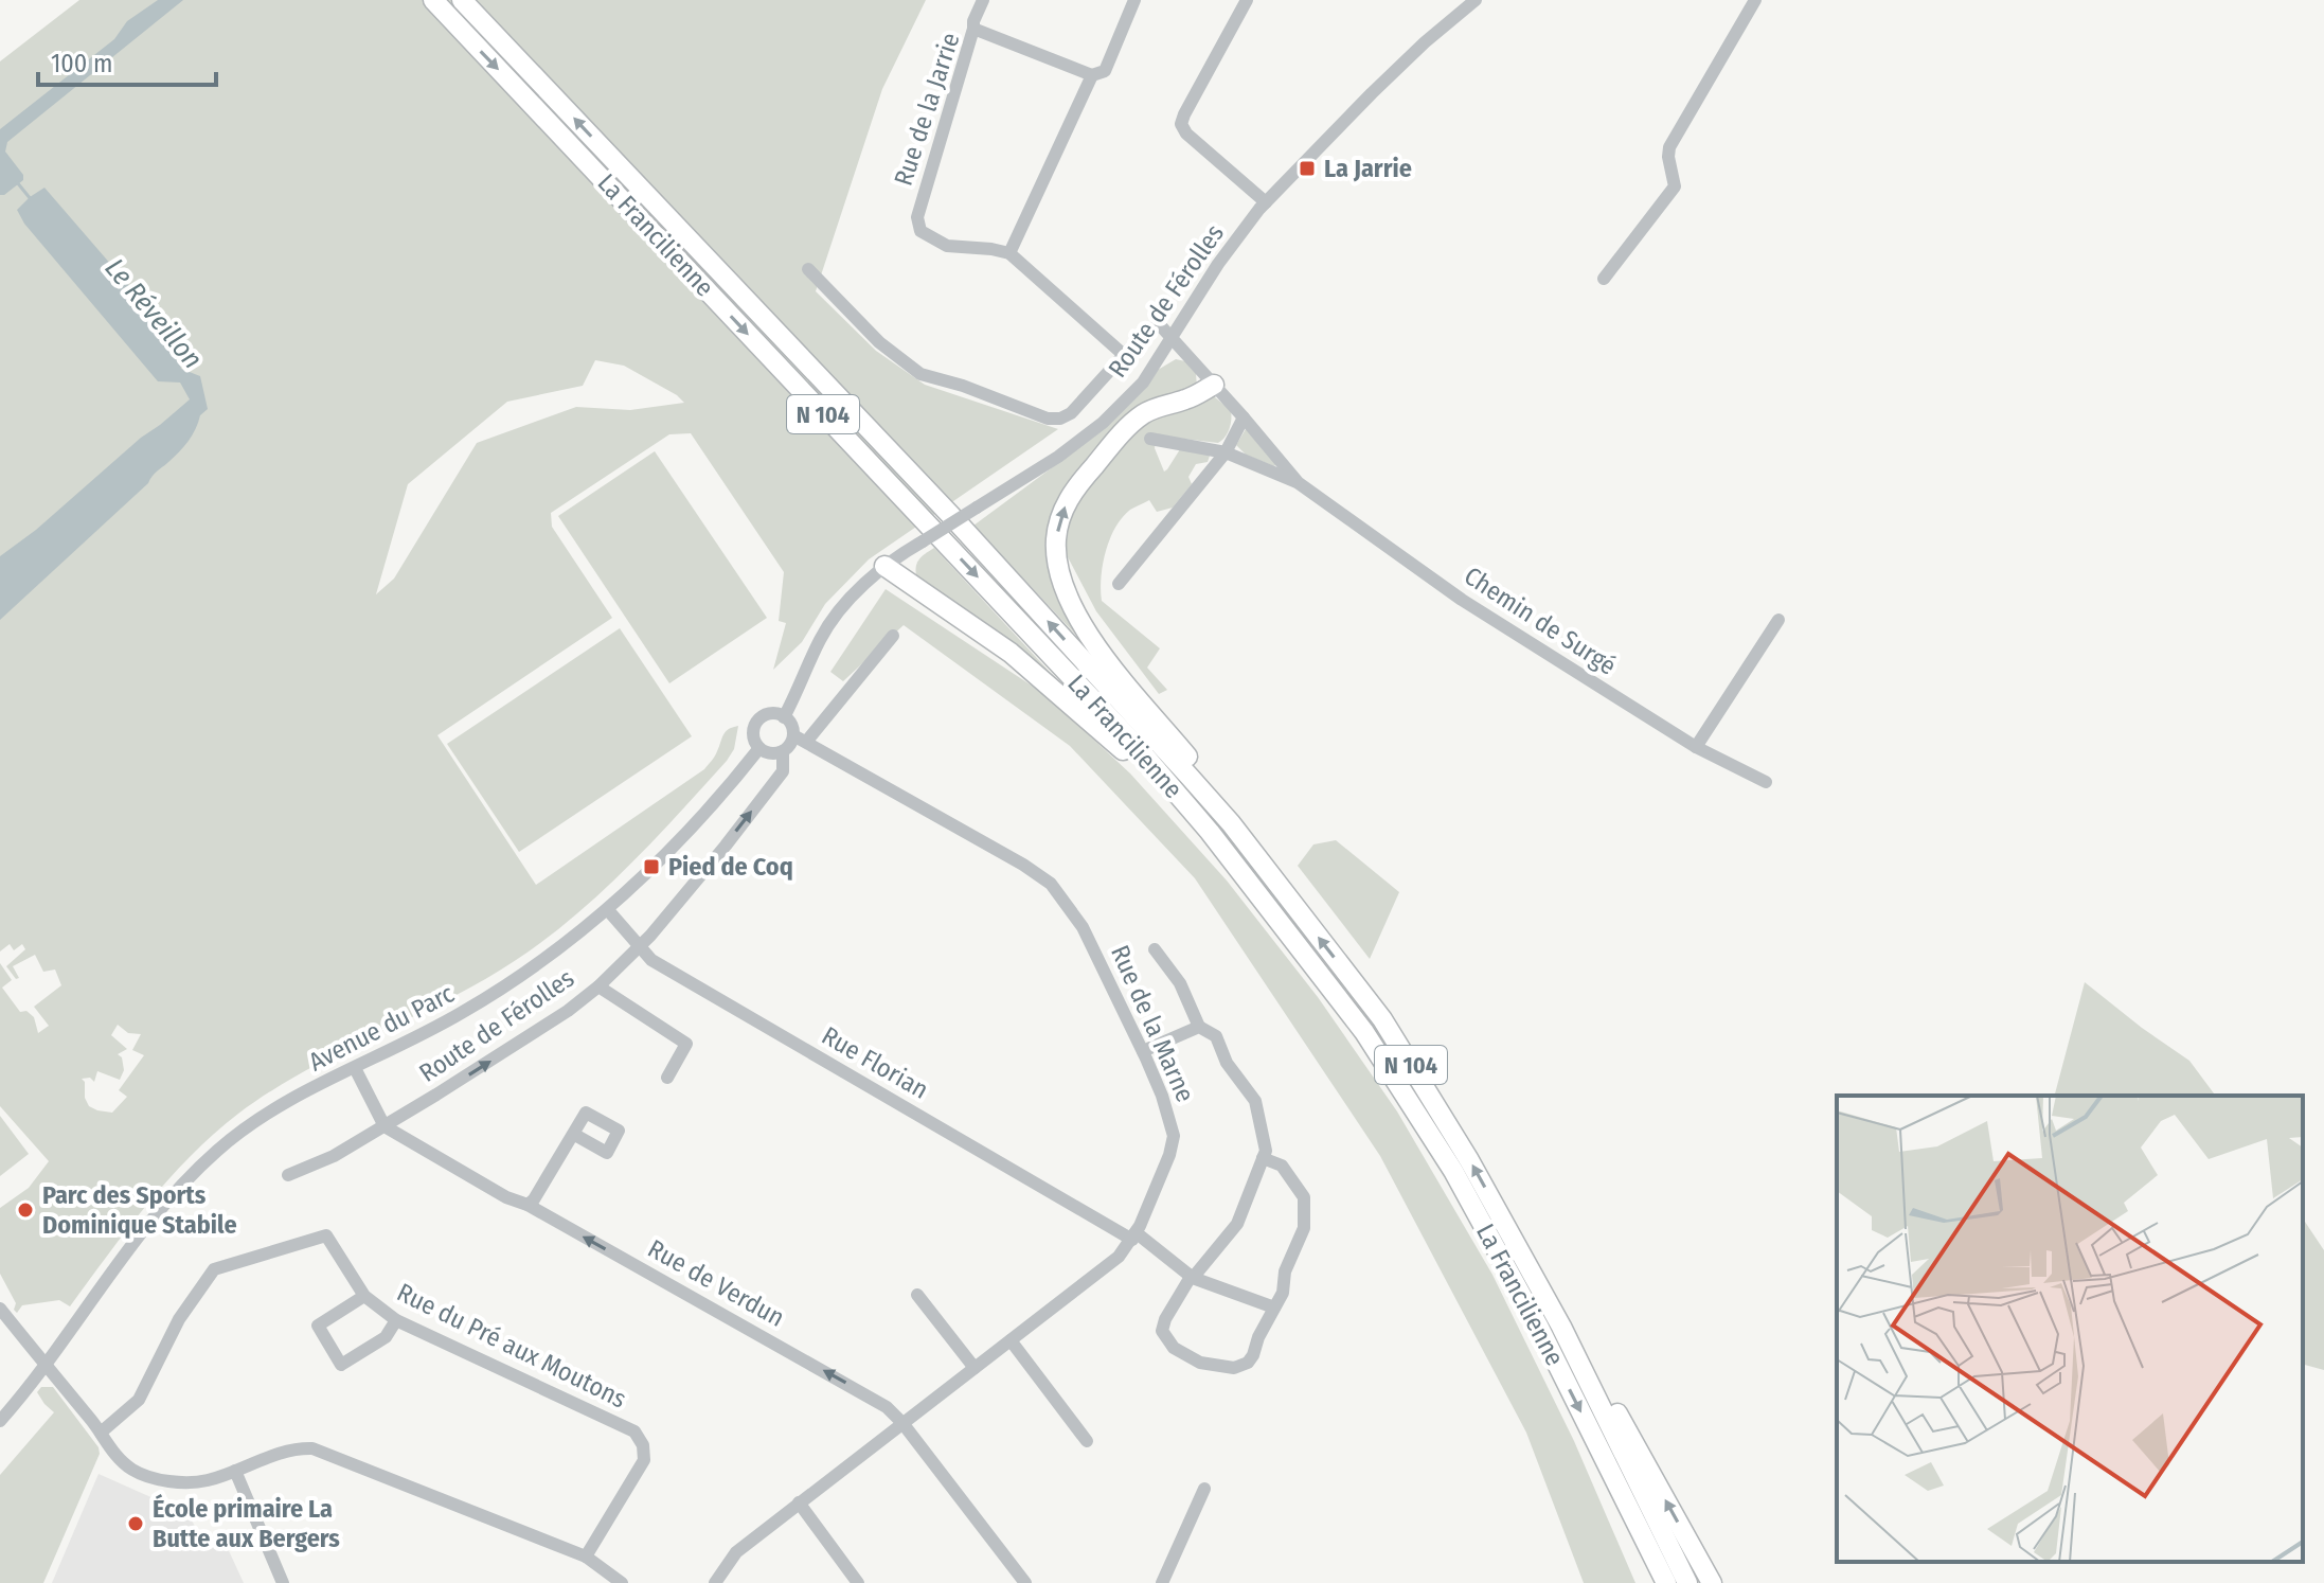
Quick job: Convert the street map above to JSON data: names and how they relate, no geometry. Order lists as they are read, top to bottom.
{
  "streets": {
    "highway": ["La Francilienne", "N 104"],
    "street": [
      "Rue de la Jarrie",
      "Route de Férolles",
      "Chemin de Surgé",
      "Rue de la Marne",
      "Avenue du Parc",
      "Rue Florian",
      "Rue de Verdun",
      "Rue du Pré aux Moutons"
    ]
  },
  "crossings": [
    ["Route de Férolles", "Chemin de Surgé"],
    ["Route de Férolles", "Rue de la Marne"],
    ["Route de Férolles", "Avenue du Parc"],
    ["Route de Férolles", "Rue Florian"],
    ["Route de Férolles", "Rue de Verdun"],
    ["Rue de la Marne", "Avenue du Parc"],
    ["Rue de la Marne", "Rue Florian"],
    ["Rue de la Marne", "Rue de Verdun"],
    ["Avenue du Parc", "Rue Florian"]
  ],
  "one_way": ["Rue de Verdun"],
  "water": ["Le Réveillon"],
  "places": {
    "transit": ["La Jarrie", "Pied de Coq"],
    "other": ["Parc des Sports Dominique Stabile", "École primaire La Butte aux Bergers"]
  },
  "scale_bar": "100 m"
}
